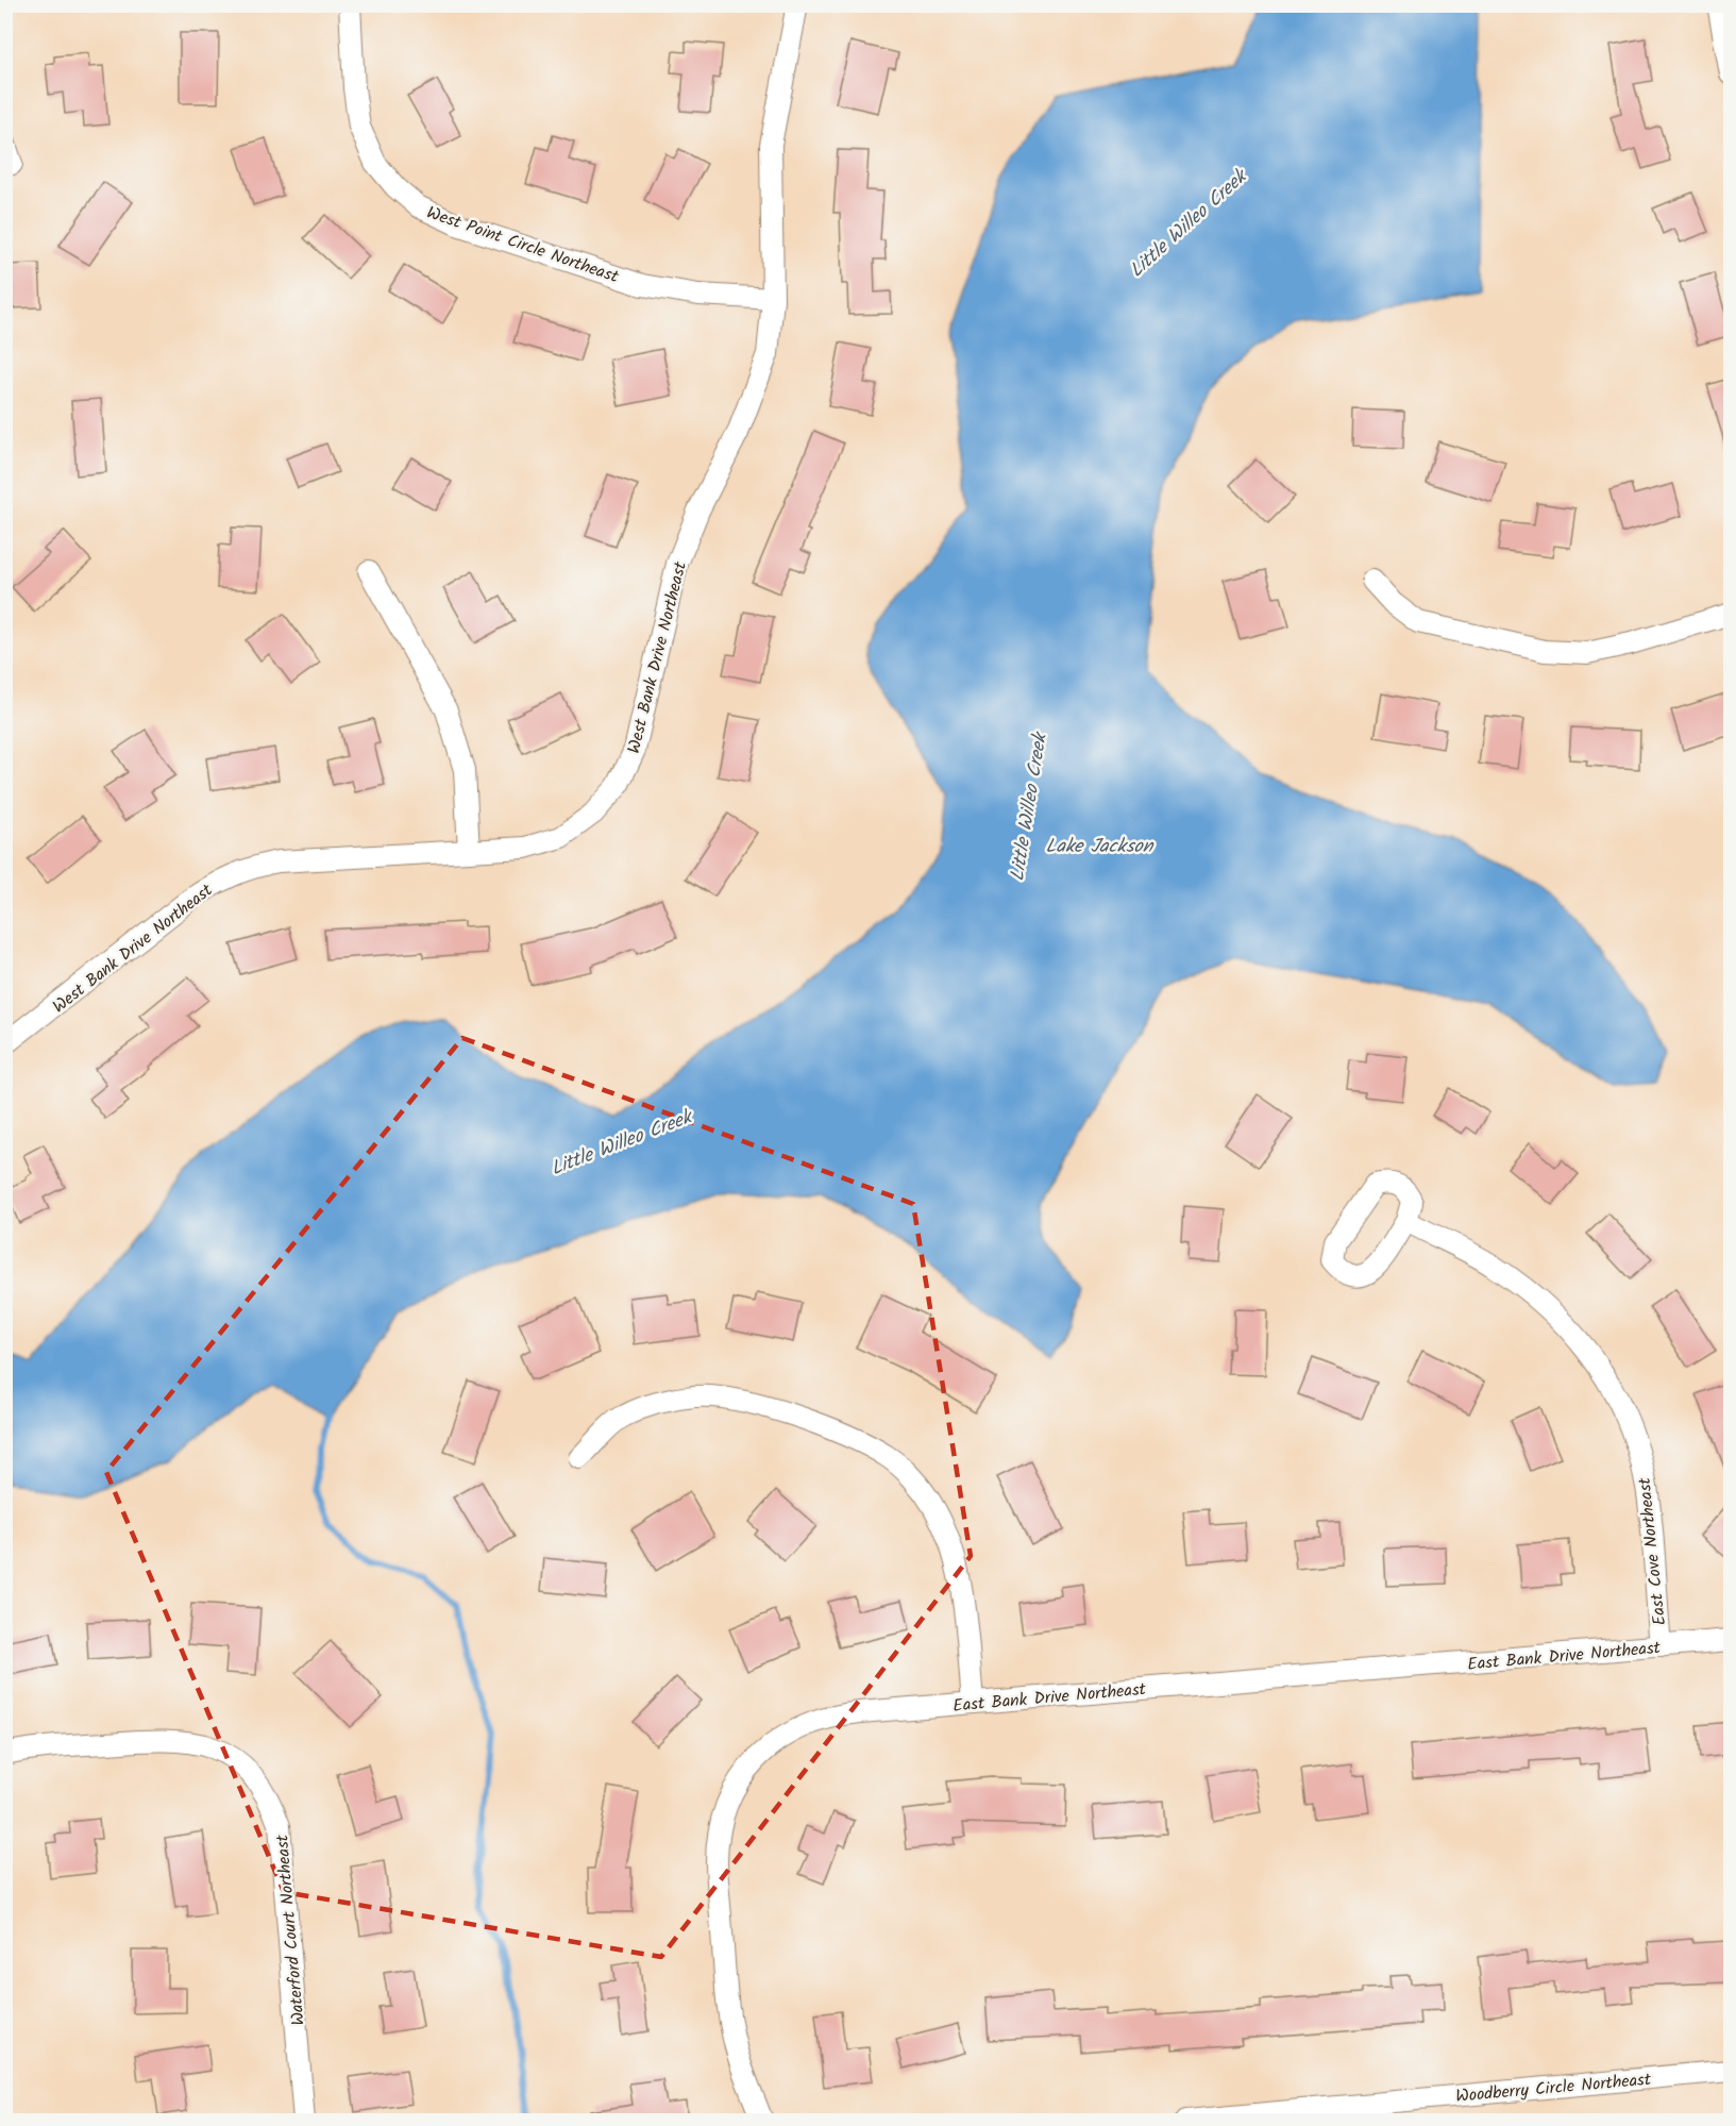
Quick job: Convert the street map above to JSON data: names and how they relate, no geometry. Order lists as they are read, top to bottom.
{
  "streets": {
    "street": [
      "West Point Circle Northeast",
      "West Bank Drive Northeast",
      "East Cove Northeast",
      "East Bank Drive Northeast",
      "Waterford Court Northeast",
      "Woodberry Circle Northeast"
    ]
  },
  "crossings": [
    ["West Point Circle Northeast", "West Bank Drive Northeast"],
    ["East Cove Northeast", "East Bank Drive Northeast"]
  ],
  "water": ["Little Willeo Creek", "Lake Jackson"]
}
